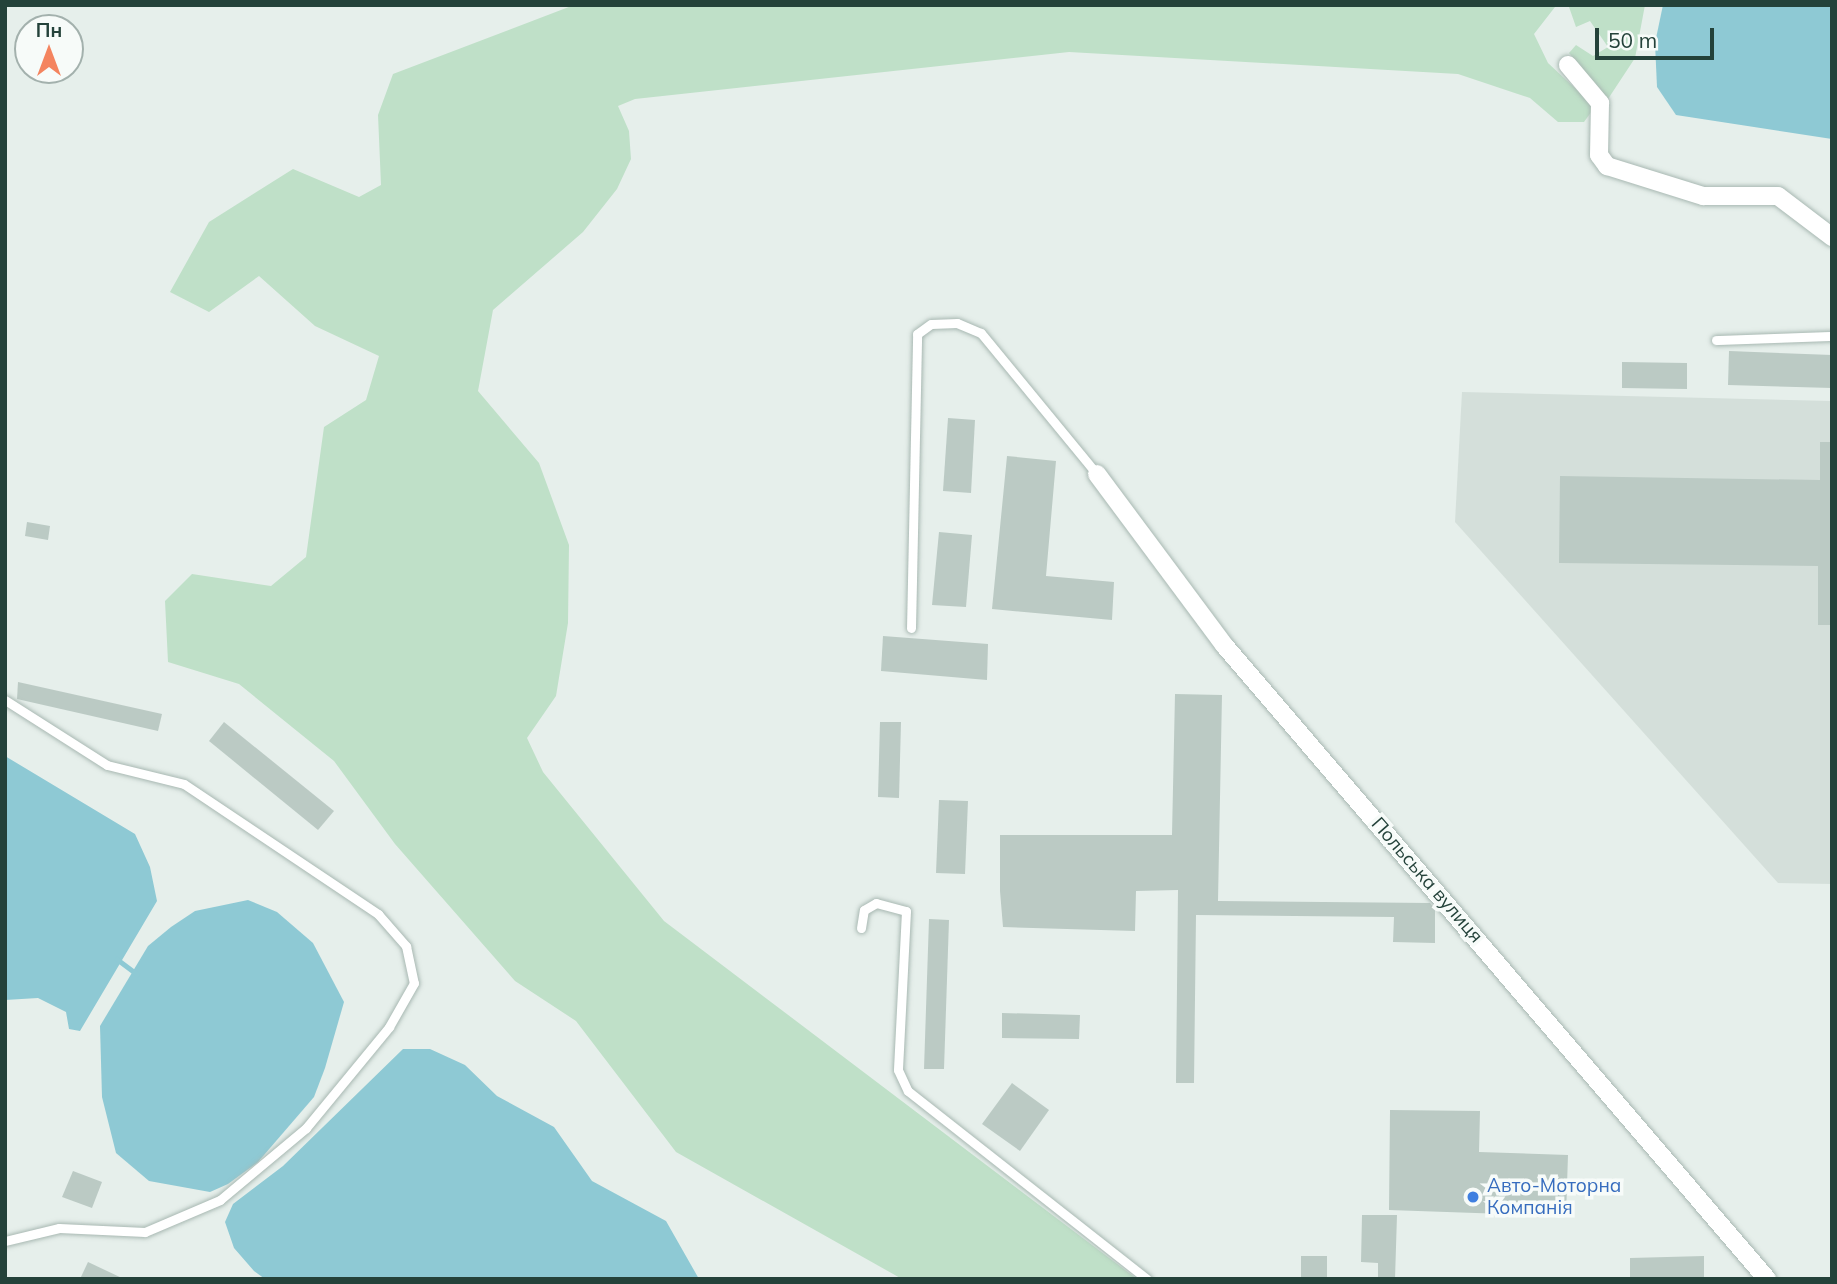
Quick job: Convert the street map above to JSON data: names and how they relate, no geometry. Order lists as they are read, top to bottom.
{
  "streets": {
    "street": ["Польська вулиця"]
  },
  "places": ["Авто-Моторна Компанія"],
  "scale_bar": "50 m",
  "north": "top"
}
